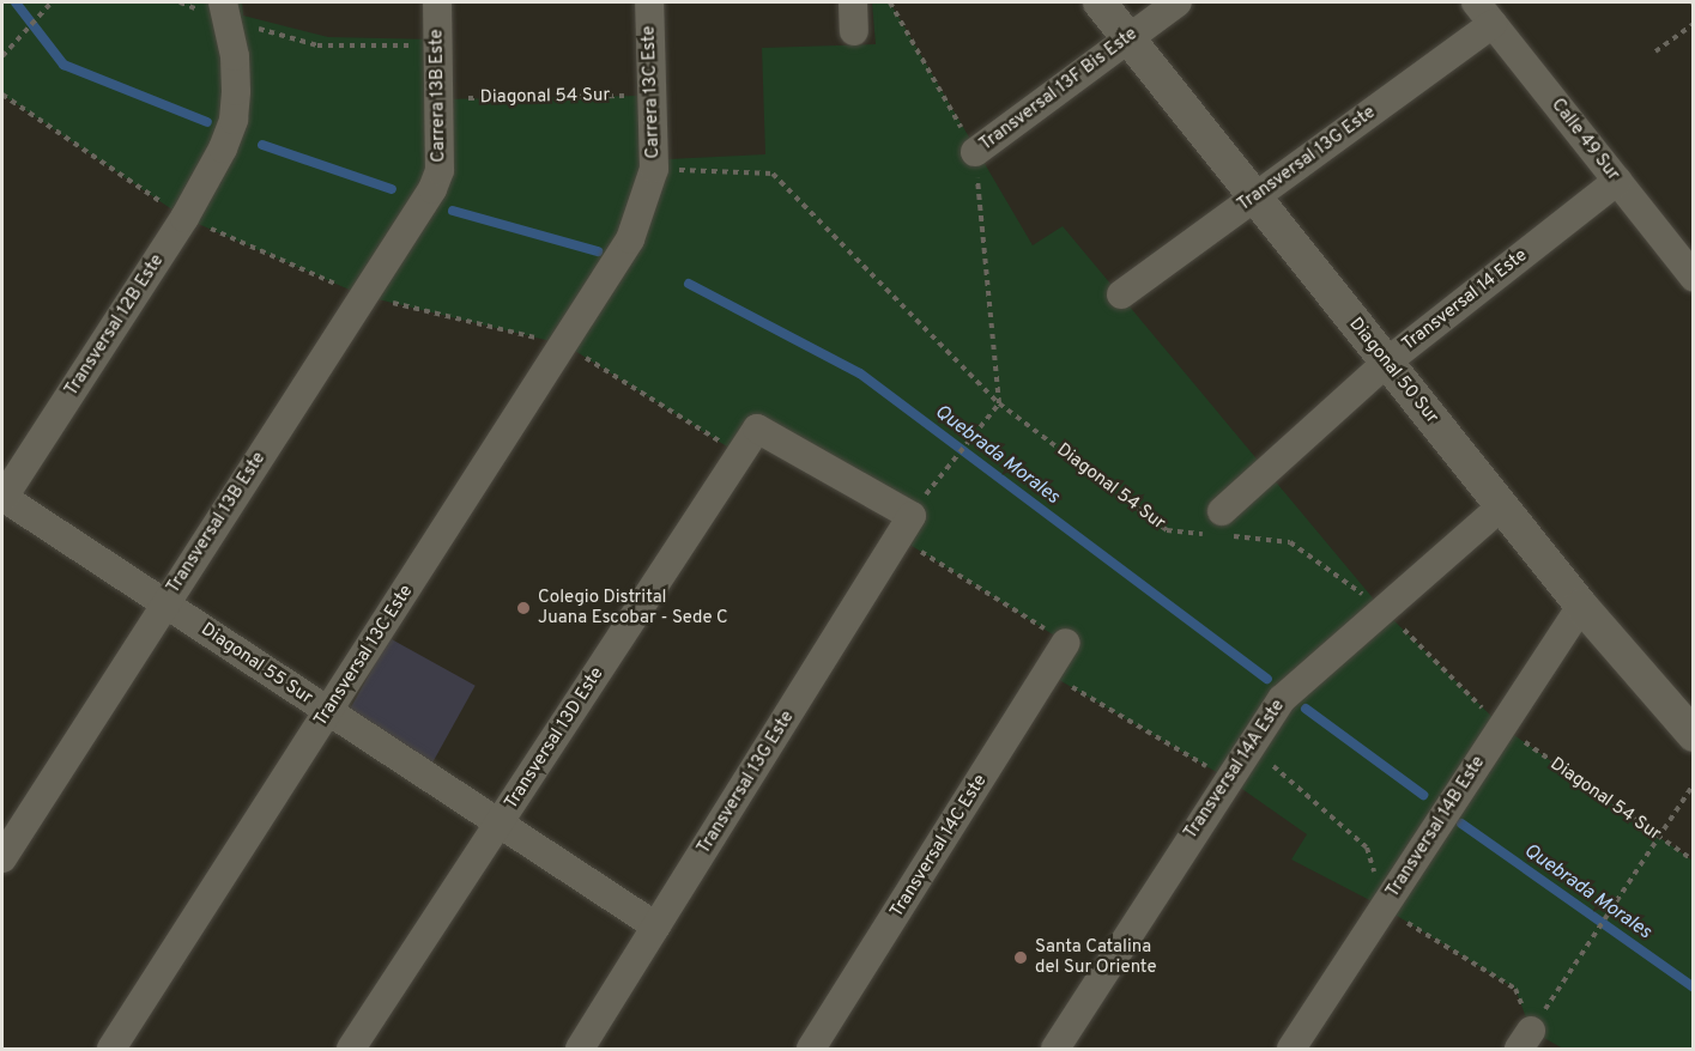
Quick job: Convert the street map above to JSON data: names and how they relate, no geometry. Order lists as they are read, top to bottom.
{
  "streets": {
    "street": [
      "Transversal 13F Bis Este",
      "Carrera 13C Este",
      "Carrera 13B Este",
      "Calle 49 Sur",
      "Transversal 13G Este",
      "Transversal 14 Este",
      "Transversal 12B Este",
      "Diagonal 50 Sur",
      "Transversal 13B Este",
      "Transversal 13C Este",
      "Diagonal 55 Sur",
      "Transversal 13D Este",
      "Transversal 14A Este",
      "Transversal 14B Este",
      "Transversal 14C Este"
    ],
    "path": ["Diagonal 54 Sur"]
  },
  "crossings": [
    ["Transversal 13F Bis Este", "Diagonal 50 Sur"],
    ["Carrera 13C Este", "Diagonal 54 Sur"],
    ["Carrera 13C Este", "Transversal 13C Este"],
    ["Carrera 13B Este", "Diagonal 54 Sur"],
    ["Carrera 13B Este", "Transversal 13B Este"],
    ["Diagonal 54 Sur", "Transversal 14 Este"],
    ["Diagonal 54 Sur", "Transversal 14A Este"],
    ["Diagonal 54 Sur", "Transversal 14B Este"],
    ["Calle 49 Sur", "Transversal 13G Este"],
    ["Calle 49 Sur", "Transversal 14 Este"],
    ["Transversal 13G Este", "Diagonal 50 Sur"],
    ["Transversal 13G Este", "Diagonal 55 Sur"],
    ["Transversal 13G Este", "Transversal 13D Este"],
    ["Transversal 14 Este", "Diagonal 50 Sur"],
    ["Transversal 12B Este", "Diagonal 55 Sur"],
    ["Diagonal 50 Sur", "Transversal 14A Este"],
    ["Diagonal 50 Sur", "Transversal 14B Este"],
    ["Transversal 13B Este", "Diagonal 55 Sur"],
    ["Transversal 13C Este", "Diagonal 55 Sur"],
    ["Diagonal 55 Sur", "Transversal 13D Este"]
  ],
  "water": ["Quebrada Morales"],
  "places": ["Colegio Distrital Juana Escobar - Sede C", "Santa Catalina del Sur Oriente"]
}
